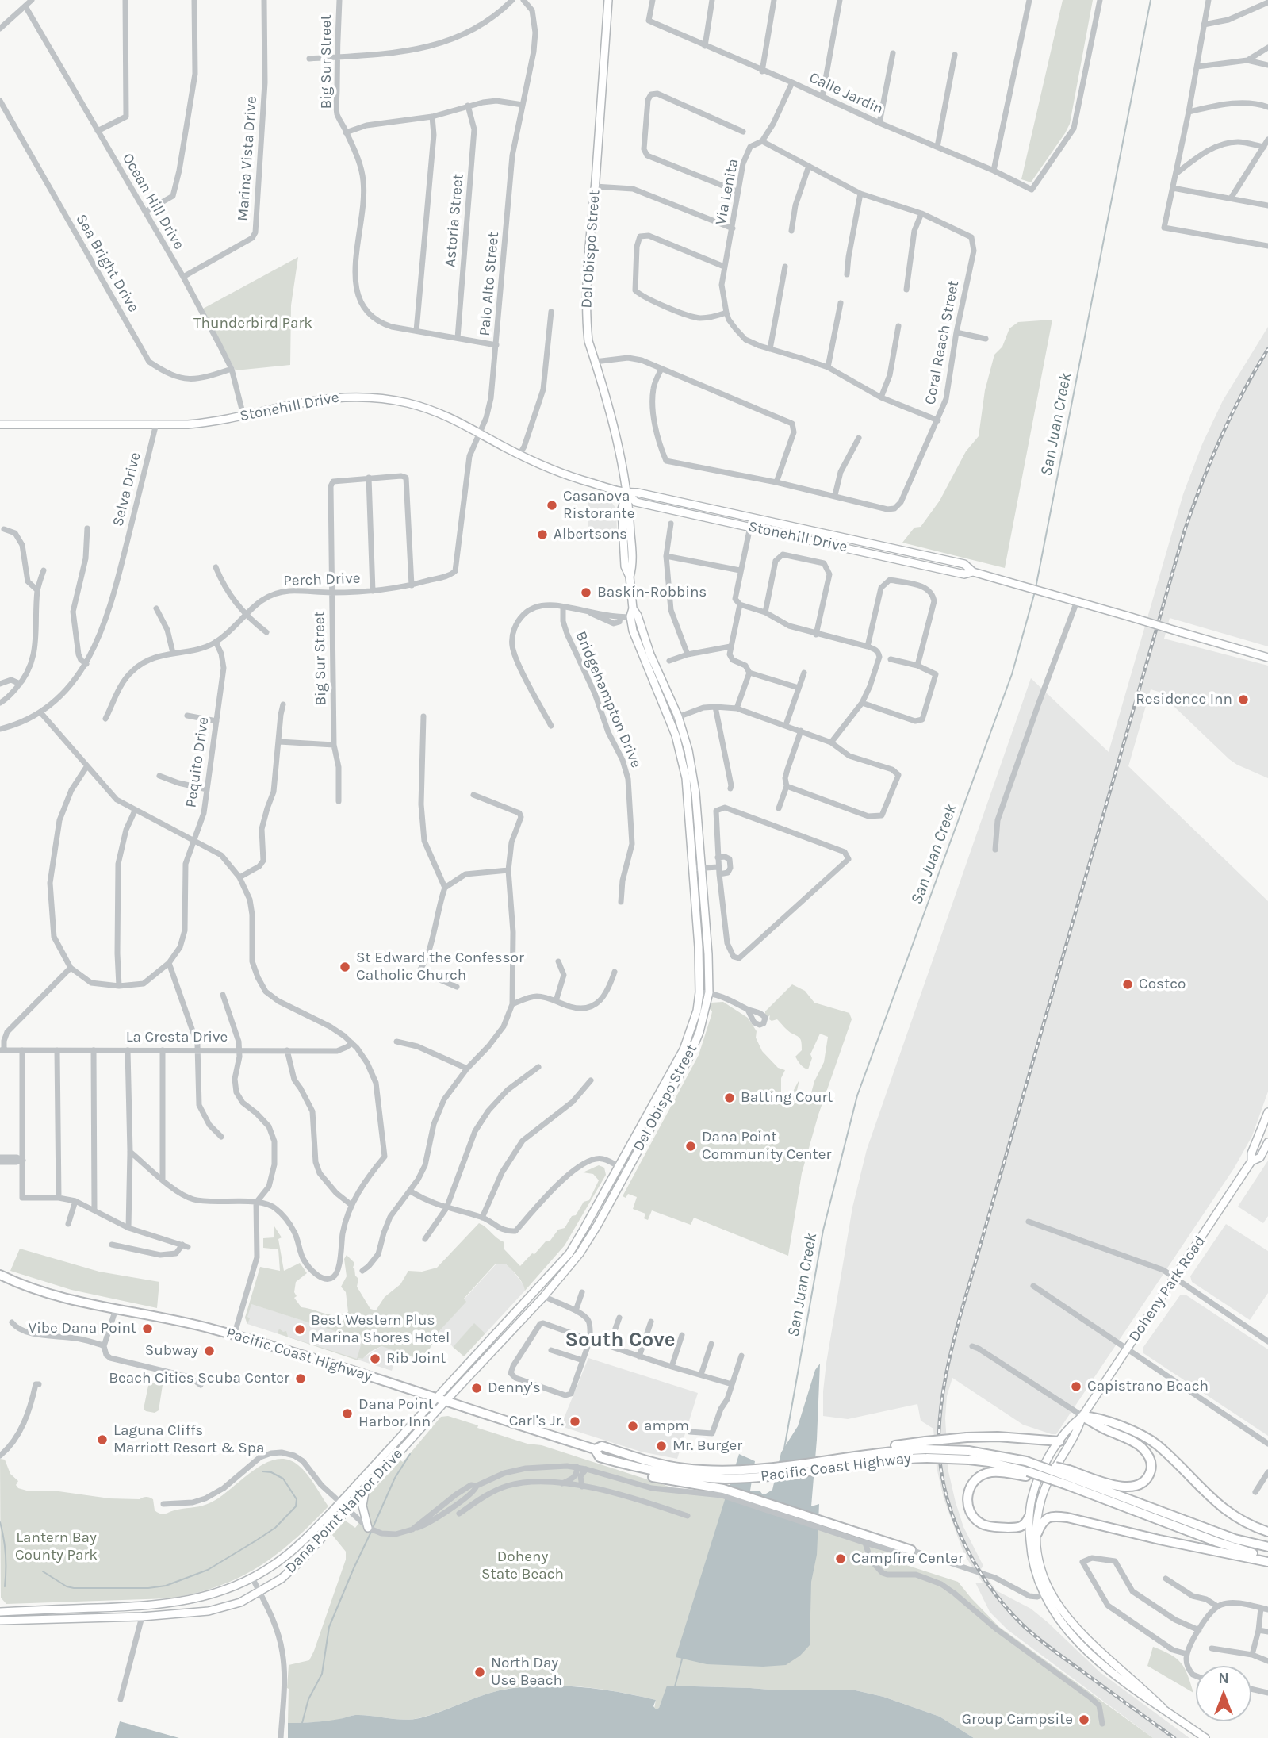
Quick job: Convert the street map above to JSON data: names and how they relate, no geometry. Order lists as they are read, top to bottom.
{
  "streets": {
    "highway": ["Pacific Coast Highway"],
    "main road": [
      "Del Obispo Street",
      "Stonehill Drive",
      "Doheny Park Road",
      "Dana Point Harbor Drive"
    ],
    "street": [
      "Big Sur Street",
      "Calle Jardin",
      "Marina Vista Drive",
      "Via Lenita",
      "Ocean Hill Drive",
      "Astoria Street",
      "Sea Bright Drive",
      "Palo Alto Street",
      "Coral Reach Street",
      "Selva Drive",
      "Perch Drive",
      "Bridgehampton Drive",
      "Pequito Drive",
      "La Cresta Drive"
    ]
  },
  "crossings": [
    ["Big Sur Street", "Perch Drive"],
    ["Calle Jardin", "Via Lenita"],
    ["Marina Vista Drive", "Ocean Hill Drive"],
    ["Ocean Hill Drive", "Sea Bright Drive"],
    ["Ocean Hill Drive", "Stonehill Drive"],
    ["Del Obispo Street", "Stonehill Drive"],
    ["Del Obispo Street", "Pacific Coast Highway"],
    ["Del Obispo Street", "Dana Point Harbor Drive"],
    ["Palo Alto Street", "Stonehill Drive"],
    ["Palo Alto Street", "Perch Drive"],
    ["Stonehill Drive", "Selva Drive"],
    ["Perch Drive", "Pequito Drive"],
    ["Pacific Coast Highway", "Dana Point Harbor Drive"]
  ],
  "districts": ["South Cove"],
  "water": ["San Juan Creek"],
  "parks": ["Thunderbird Park", "Lantern Bay County Park", "Doheny State Beach"],
  "places": [
    "Casanova Ristorante",
    "Albertsons",
    "Baskin-Robbins",
    "Residence Inn",
    "St Edward the Confessor Catholic Church",
    "Costco",
    "Batting Court",
    "Dana Point Community Center",
    "Vibe Dana Point",
    "Best Western Plus Marina Shores Hotel",
    "Subway",
    "Rib Joint",
    "Beach Cities Scuba Center",
    "Capistrano Beach",
    "Denny's",
    "Dana Point Harbor Inn",
    "Carl's Jr.",
    "ampm",
    "Laguna Cliffs Marriott Resort & Spa",
    "Mr. Burger",
    "Campfire Center",
    "North Day Use Beach",
    "Group Campsite"
  ],
  "north": "top"
}
